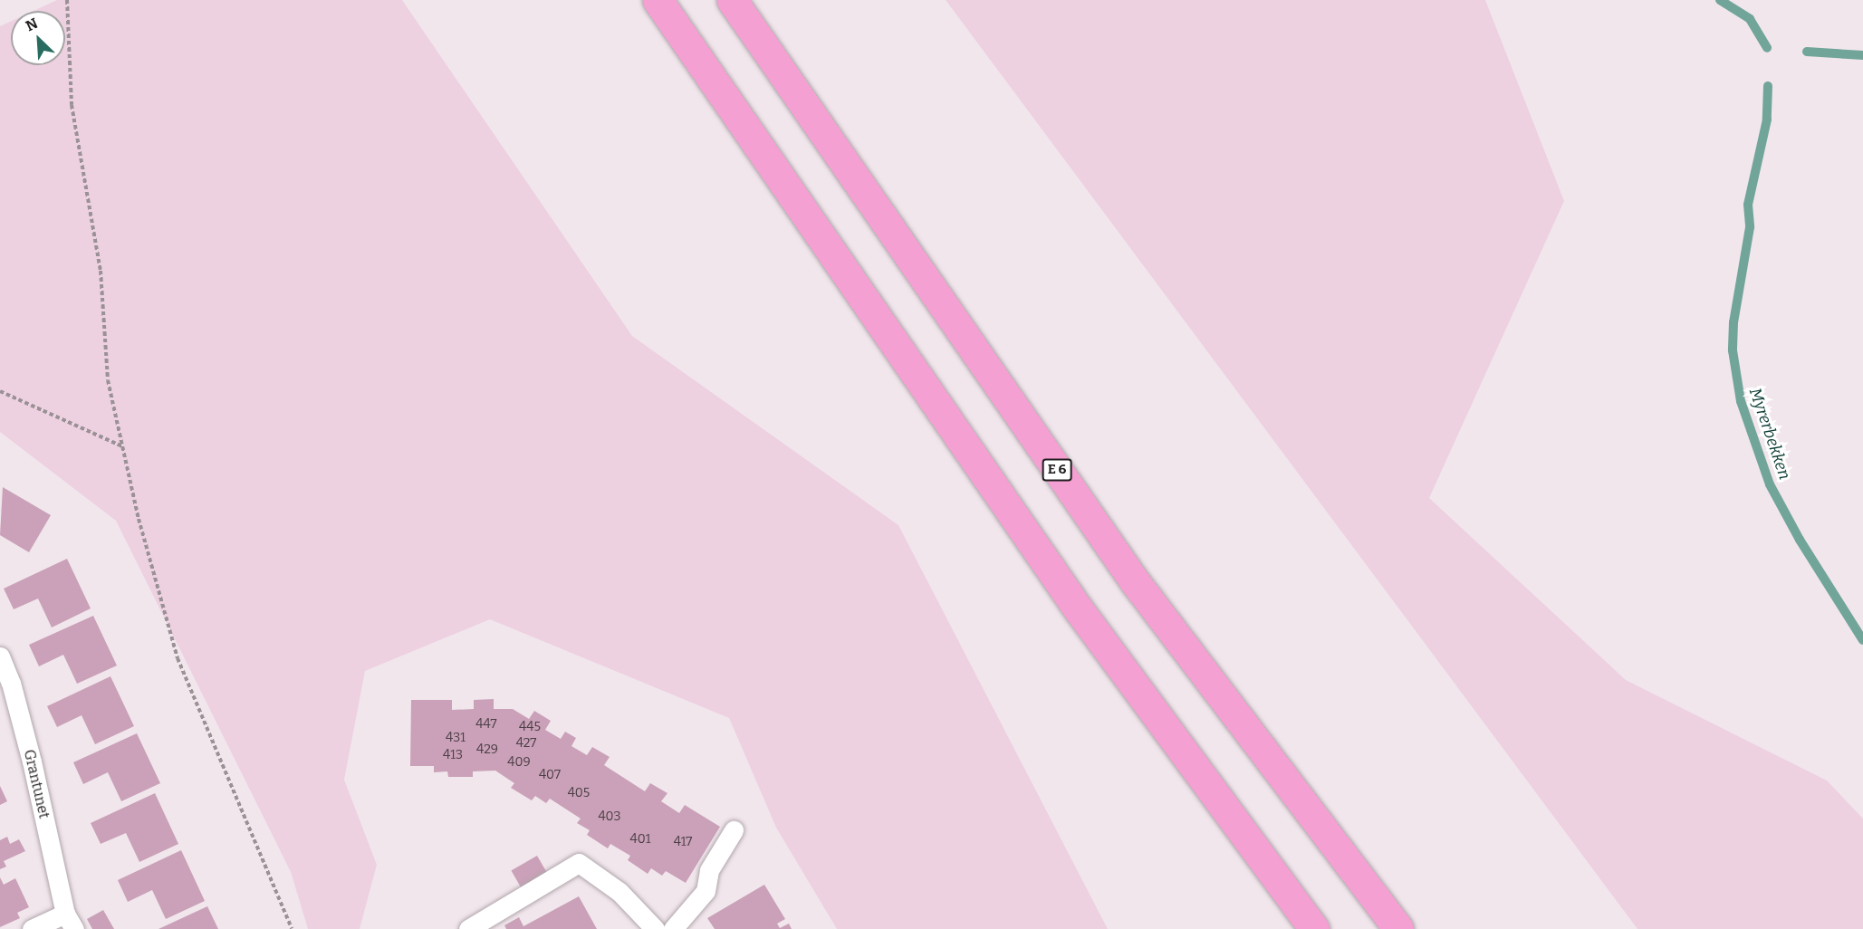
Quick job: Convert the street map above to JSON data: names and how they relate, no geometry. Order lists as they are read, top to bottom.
{
  "streets": {
    "highway": ["E 6"],
    "lane": ["Grantunet"]
  },
  "water": ["Myrerbekken"],
  "house_numbers": [
    "447",
    "445",
    "431",
    "427",
    "429",
    "413",
    "409",
    "407",
    "405",
    "403",
    "401",
    "417"
  ],
  "north": "top left"
}
